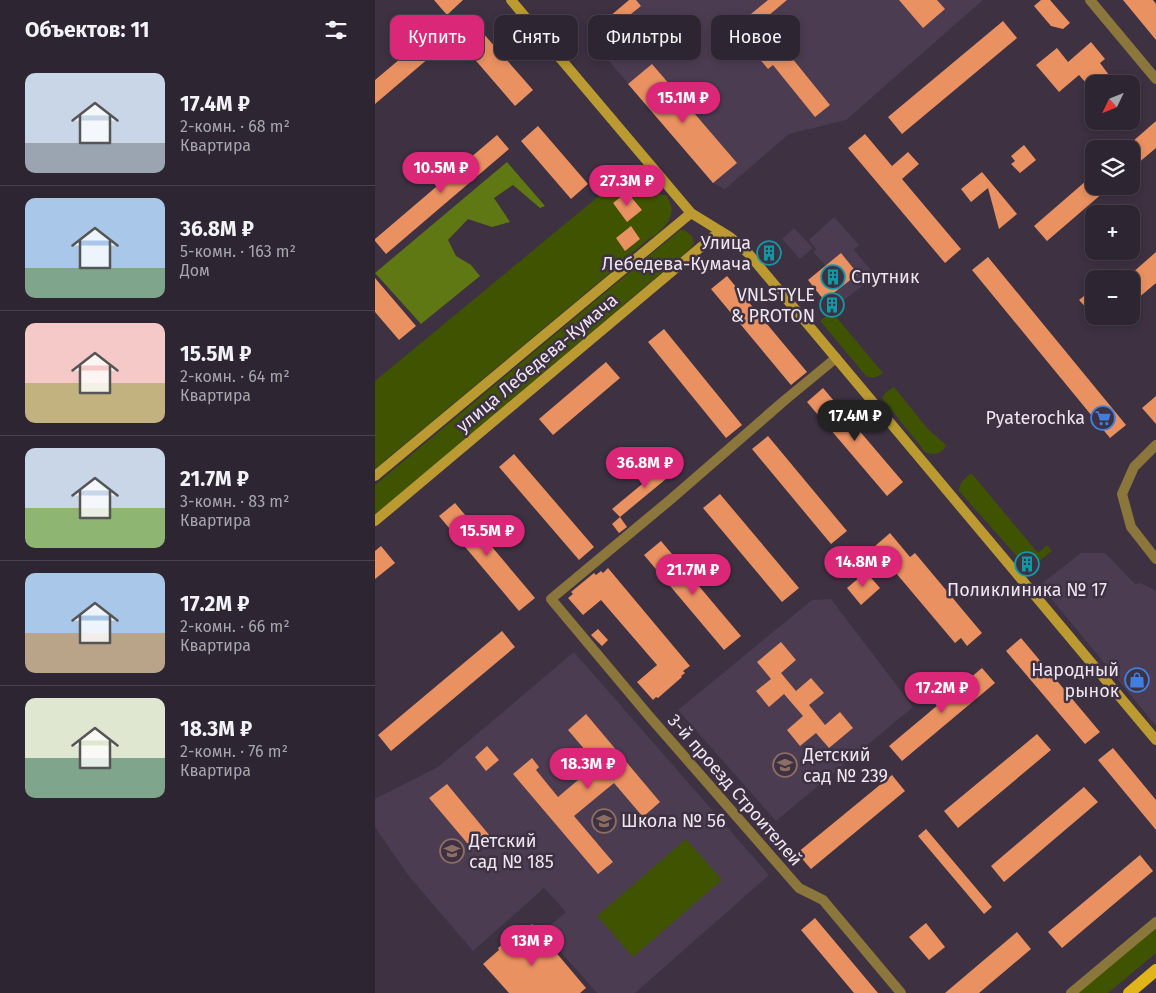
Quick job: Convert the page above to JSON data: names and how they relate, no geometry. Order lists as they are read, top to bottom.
{
  "streets": {
    "main road": ["улица Лебедева-Кумача"],
    "street": ["3-й проезд Строителей"]
  },
  "places": {
    "building": [
      "Улица Лебедева-Кумача",
      "Спутник",
      "VNLSTYLE & PROTON",
      "Поликлиника № 17"
    ],
    "supermarket": ["Pyaterochka"],
    "shop": ["Народный рынок"],
    "school or university": ["Детский сад № 239", "Школа № 56", "Детский сад № 185"]
  },
  "north": "bottom left",
  "page": {
    "heading": "Объектов: 11",
    "chip": [
      "Купить",
      "Снять",
      "Фильтры",
      "Новое"
    ],
    "list": [
      {
        "name": "17.4M ₽",
        "note": "2-комн. · 68 m² · Квартира"
      },
      {
        "name": "36.8M ₽",
        "note": "5-комн. · 163 m² · Дом"
      },
      {
        "name": "15.5M ₽",
        "note": "2-комн. · 64 m² · Квартира"
      },
      {
        "name": "21.7M ₽",
        "note": "3-комн. · 83 m² · Квартира"
      },
      {
        "name": "17.2M ₽",
        "note": "2-комн. · 66 m² · Квартира"
      },
      {
        "name": "18.3M ₽",
        "note": "2-комн. · 76 m² · Квартира"
      }
    ],
    "map_buttons": ["+", "−"],
    "price": [
      "15.1M ₽",
      "10.5M ₽",
      "27.3M ₽",
      "17.4M ₽",
      "36.8M ₽",
      "15.5M ₽",
      "14.8M ₽",
      "21.7M ₽",
      "17.2M ₽",
      "18.3M ₽",
      "13M ₽"
    ]
  }
}
